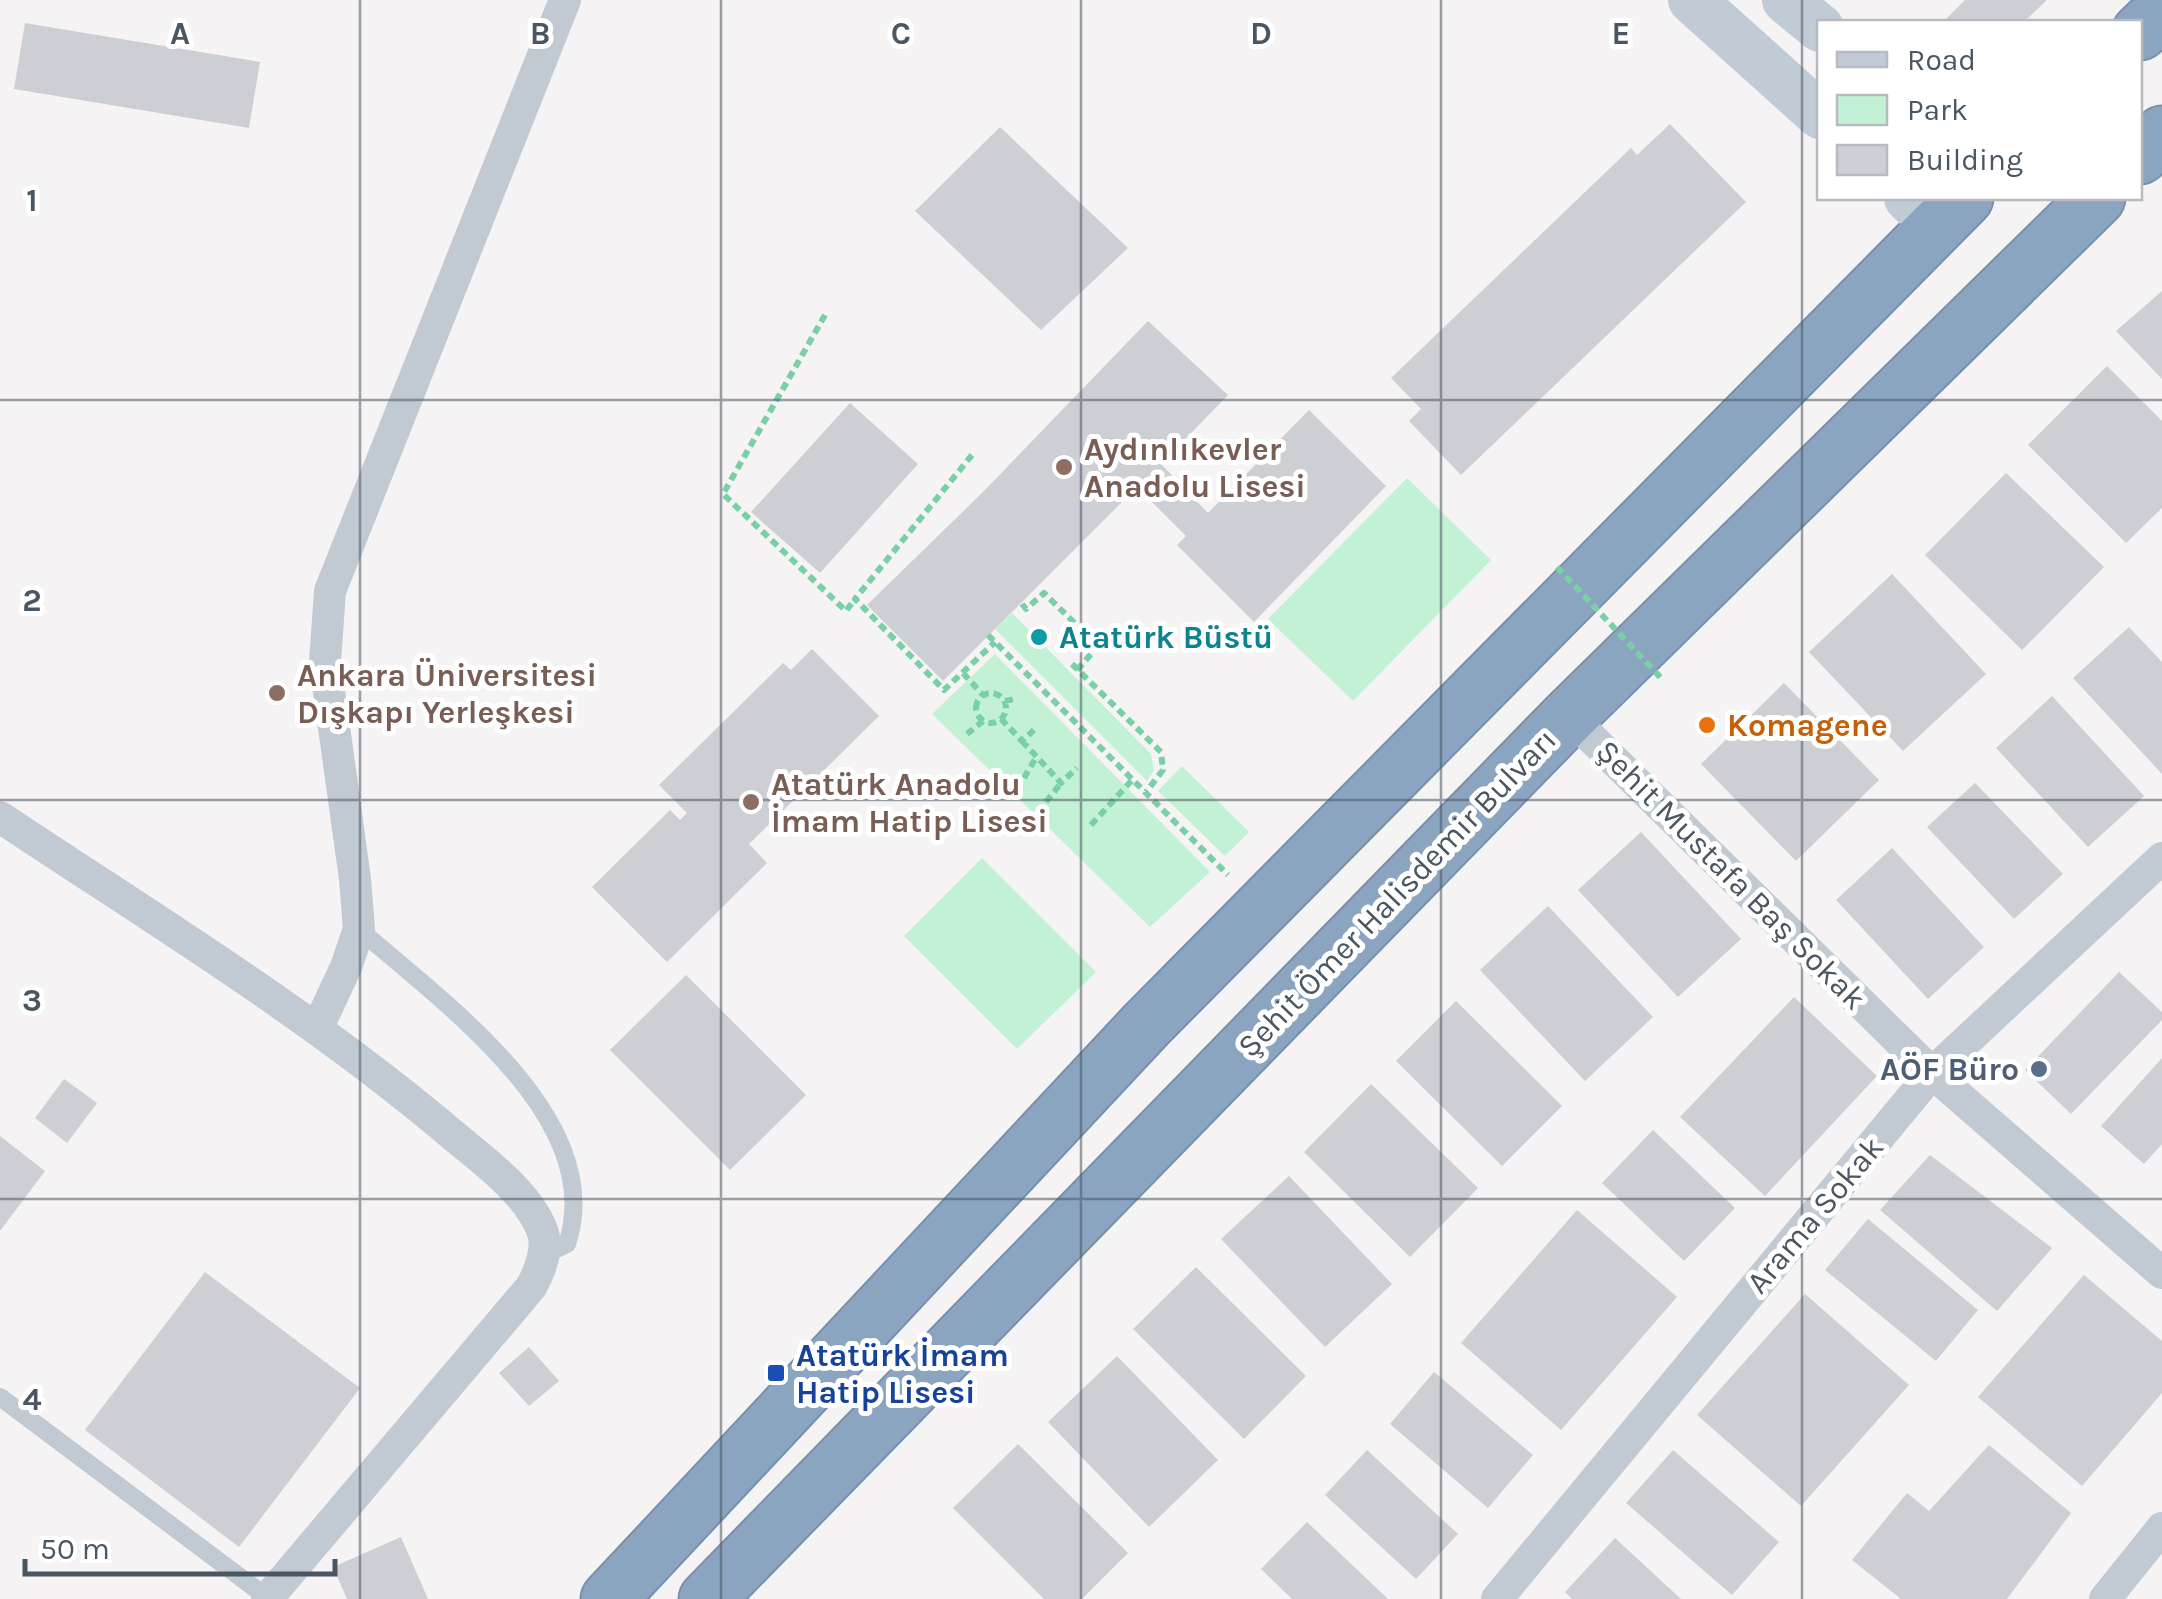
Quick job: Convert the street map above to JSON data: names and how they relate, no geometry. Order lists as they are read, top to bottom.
{
  "streets": {
    "highway": ["Şehit Ömer Halisdemir Bulvarı"],
    "street": ["Şehit Mustafa Baş Sokak", "Arama Sokak"]
  },
  "crossings": [
    ["Şehit Mustafa Baş Sokak", "Şehit Ömer Halisdemir Bulvarı"],
    ["Şehit Mustafa Baş Sokak", "Arama Sokak"]
  ],
  "places": {
    "other": [
      "Aydınlıkevler Anadolu Lisesi",
      "Atatürk Büstü",
      "Ankara Üniversitesi Dışkapı Yerleşkesi",
      "Komagene",
      "Atatürk Anadolu İmam Hatip Lisesi",
      "AÖF Büro"
    ],
    "transit": ["Atatürk İmam Hatip Lisesi"]
  },
  "legend": ["Road", "Park", "Building"],
  "scale_bar": "50 m",
  "grid": {
    "columns": [
      "A",
      "B",
      "C",
      "D",
      "E"
    ],
    "rows": [
      "1",
      "2",
      "3",
      "4"
    ]
  }
}
